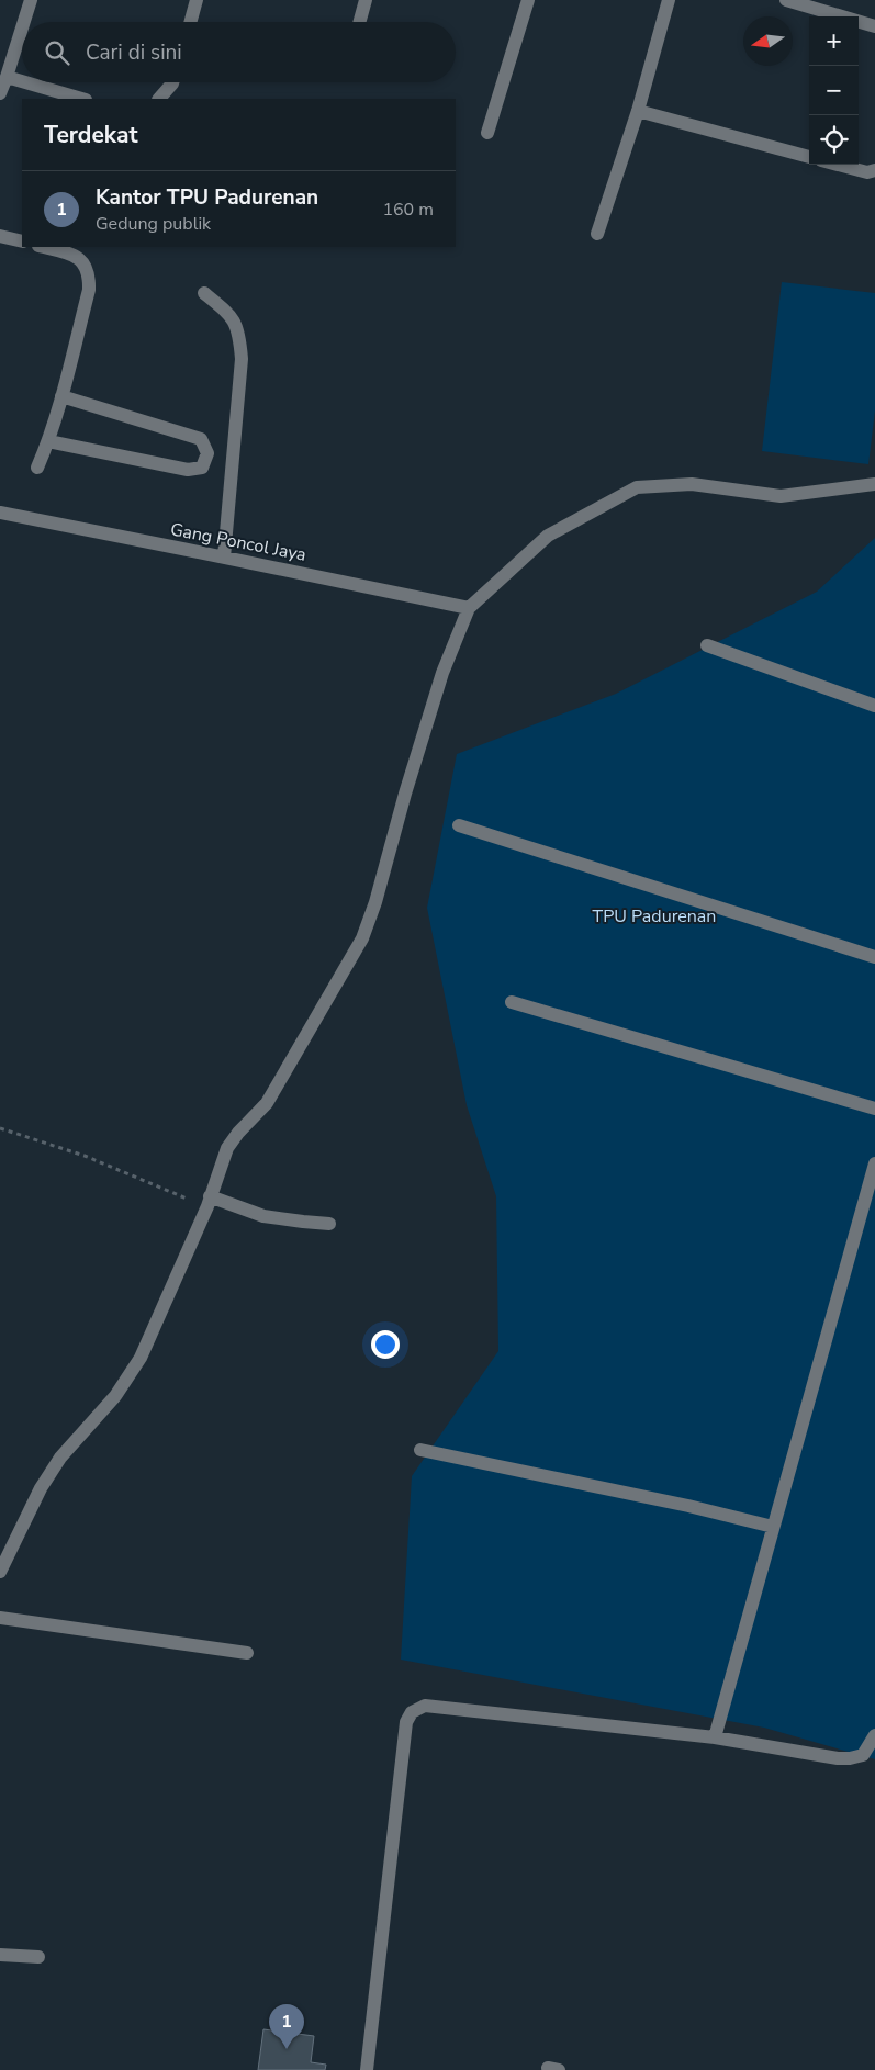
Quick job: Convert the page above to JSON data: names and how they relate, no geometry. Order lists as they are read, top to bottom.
{
  "streets": {
    "street": ["Gang Poncol Jaya"]
  },
  "parks": ["TPU Padurenan"],
  "north": "left",
  "page": {
    "map_buttons": ["+", "−"],
    "search": "Cari di sini",
    "heading": "Terdekat",
    "list": [
      {
        "mark": "1",
        "name": "Kantor TPU Padurenan",
        "note": "Gedung publik",
        "value": "160 m"
      }
    ],
    "pins": "1"
  }
}
